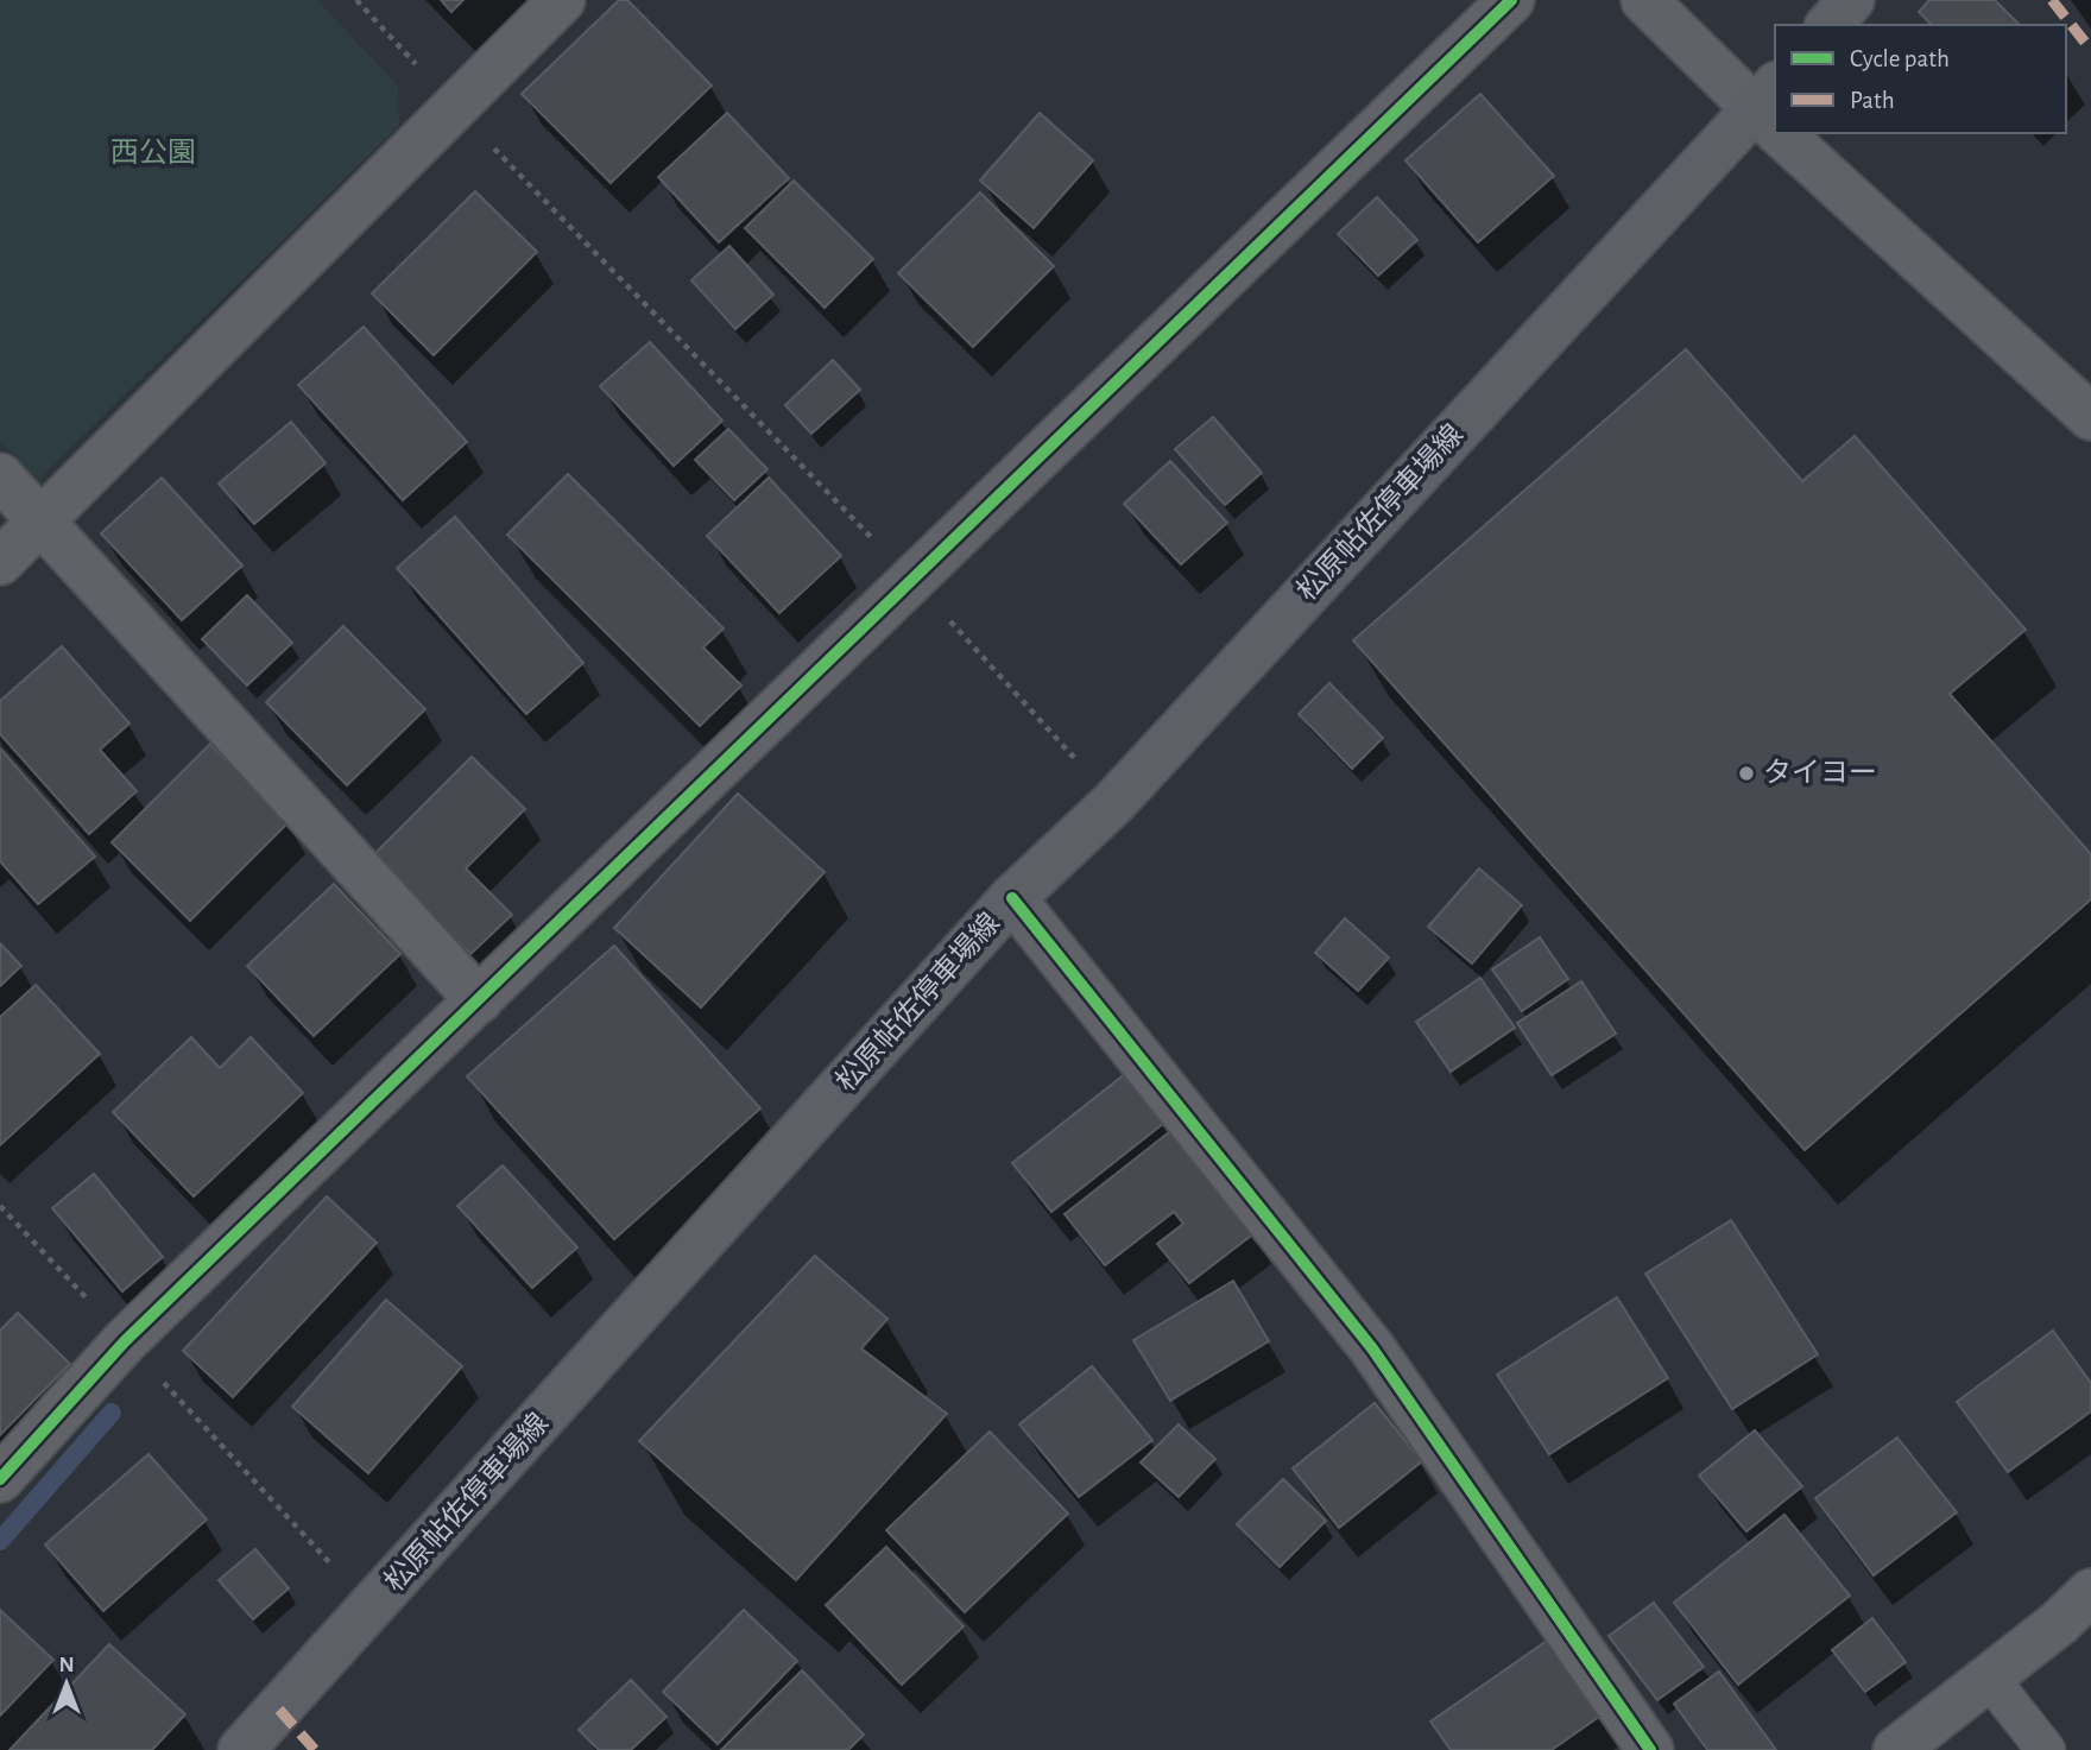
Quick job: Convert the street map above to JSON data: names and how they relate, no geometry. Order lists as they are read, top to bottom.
{
  "streets": {
    "main road": ["松原帖佐停車場線"]
  },
  "parks": ["西公園"],
  "places": ["タイヨー"],
  "legend": ["Cycle path", "Path"],
  "north": "top"
}
